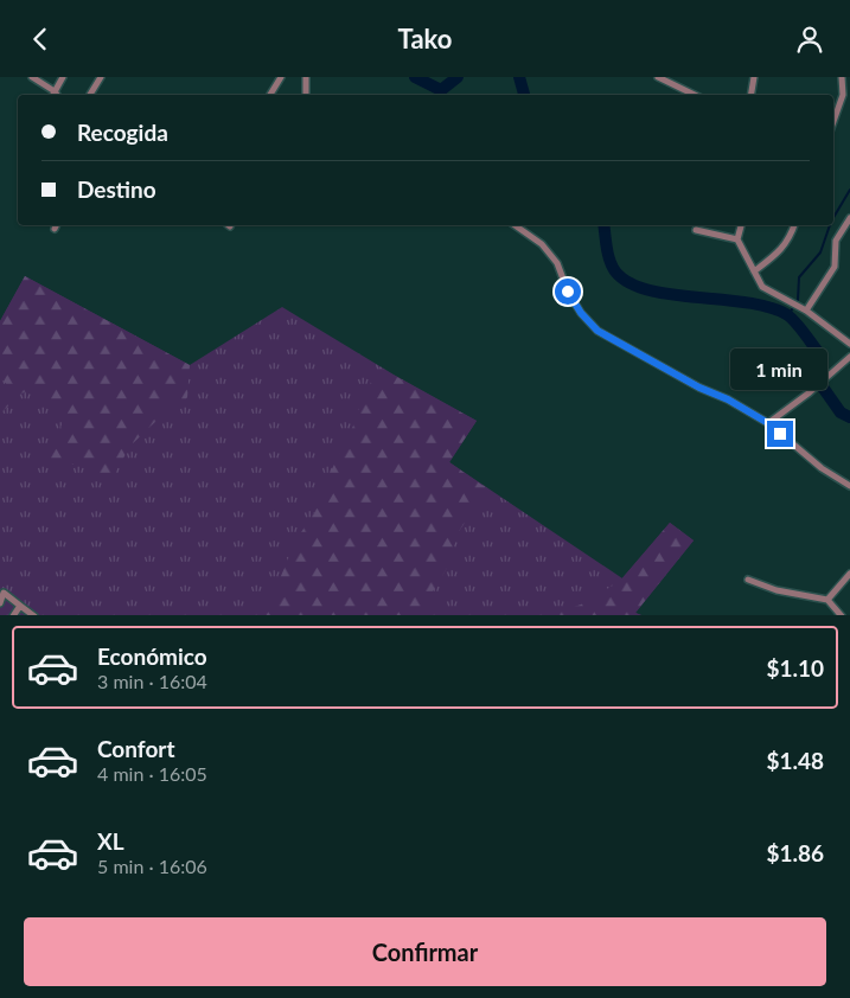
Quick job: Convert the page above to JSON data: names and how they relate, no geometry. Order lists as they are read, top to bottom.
{
  "page": {
    "header": "Tako",
    "banner": ["Recogida", "Destino"],
    "bubble": "1 min",
    "list": [
      {
        "name": "Económico",
        "note": "3 min · 16:04",
        "value": "$1.10"
      },
      {
        "name": "Confort",
        "note": "4 min · 16:05",
        "value": "$1.48"
      },
      {
        "name": "XL",
        "note": "5 min · 16:06",
        "value": "$1.86"
      }
    ],
    "buttons": "Confirmar"
  }
}
